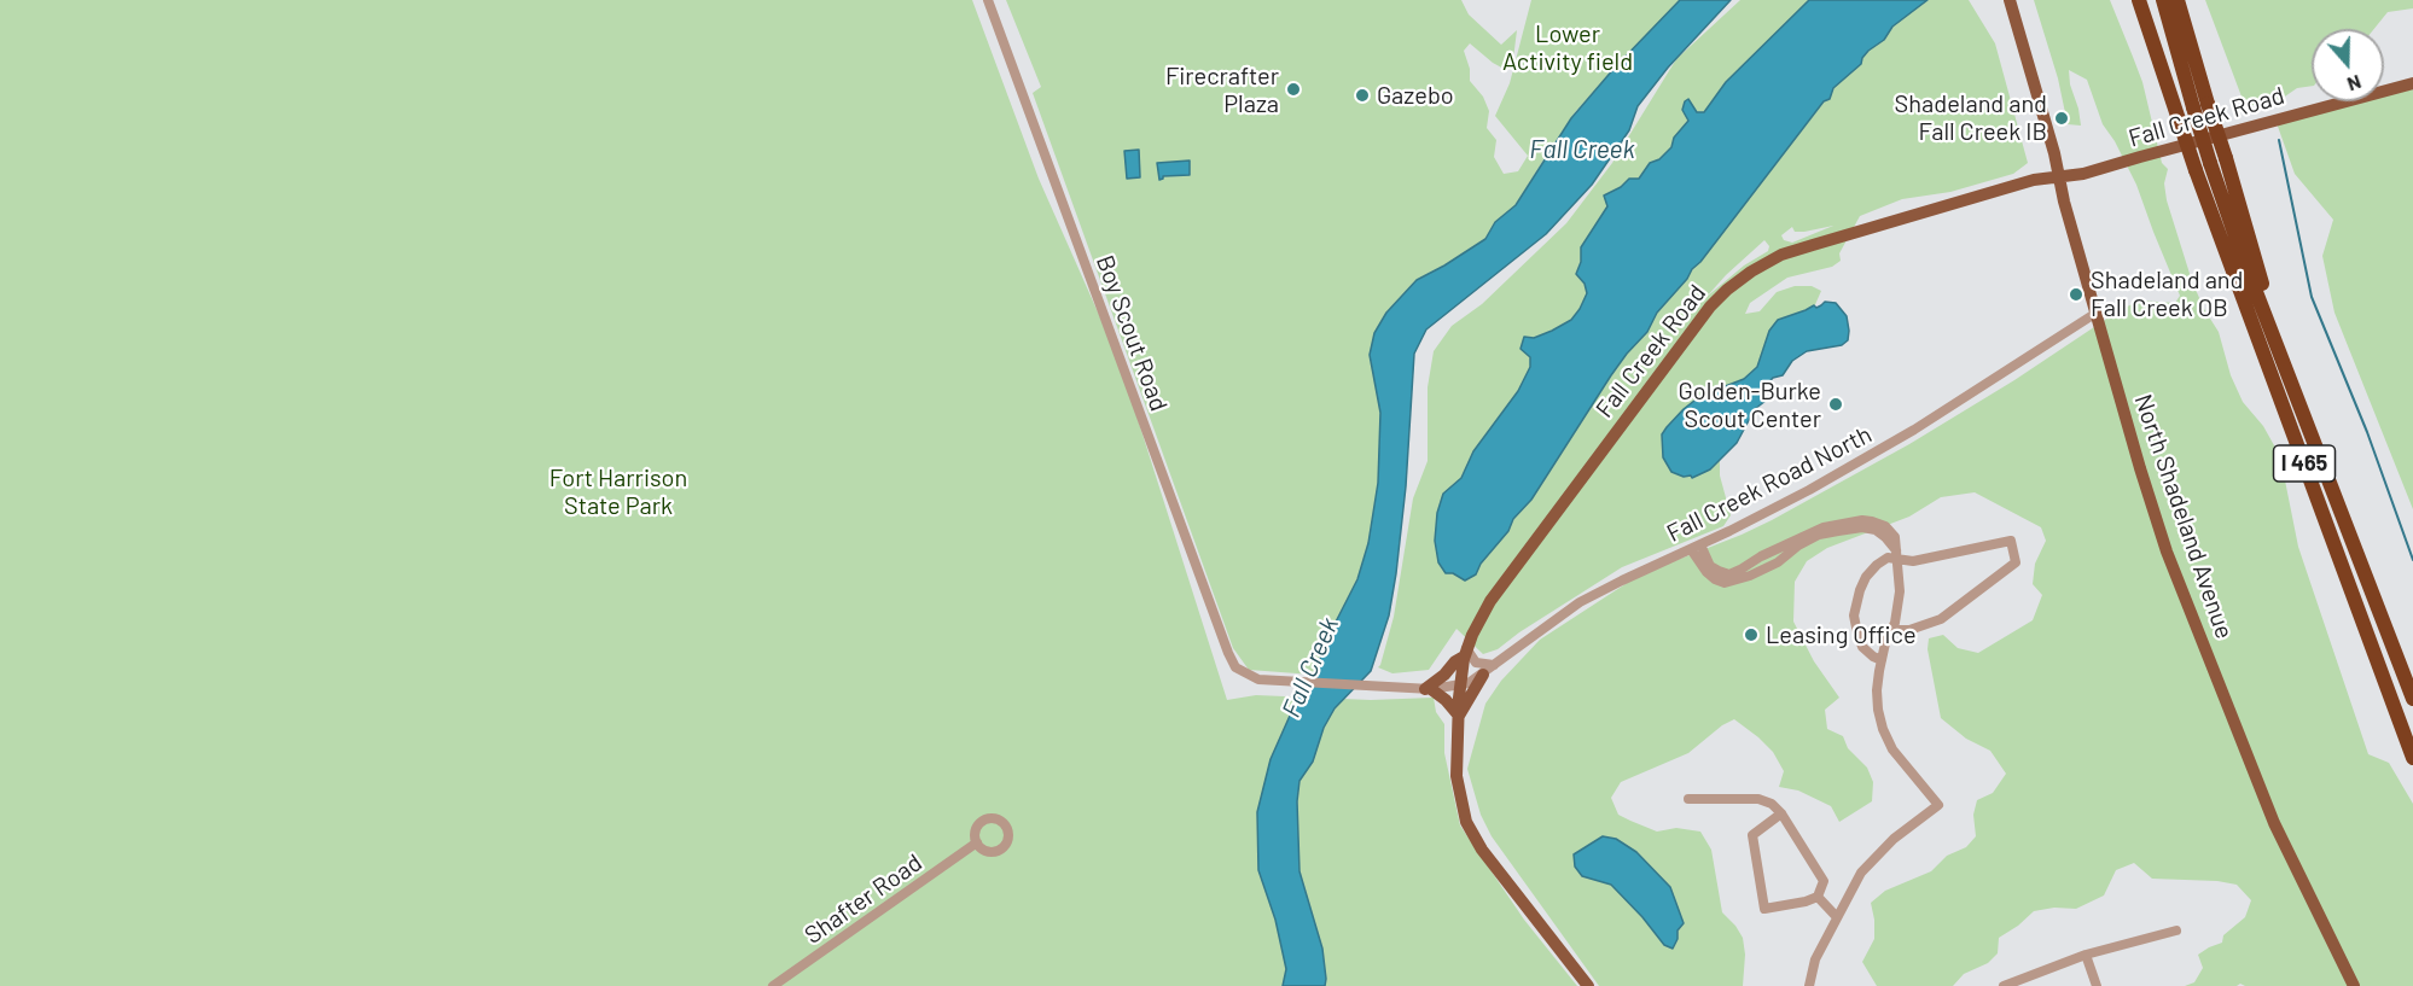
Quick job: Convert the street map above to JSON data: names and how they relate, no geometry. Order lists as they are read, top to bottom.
{
  "streets": {
    "highway": ["I 465"],
    "main road": ["Fall Creek Road", "North Shadeland Avenue"],
    "street": ["Boy Scout Road", "Fall Creek Road North", "Shafter Road"]
  },
  "crossings": [
    ["Fall Creek Road", "Fall Creek Road North"],
    ["Fall Creek Road", "North Shadeland Avenue"],
    ["Boy Scout Road", "Fall Creek Road North"],
    ["Fall Creek Road North", "North Shadeland Avenue"]
  ],
  "water": ["Fall Creek"],
  "parks": ["Lower Activity field", "Fort Harrison State Park"],
  "places": [
    "Firecrafter Plaza",
    "Gazebo",
    "Shadeland and Fall Creek IB",
    "Shadeland and Fall Creek OB",
    "Golden-Burke Scout Center",
    "Leasing Office"
  ],
  "north": "bottom"
}
